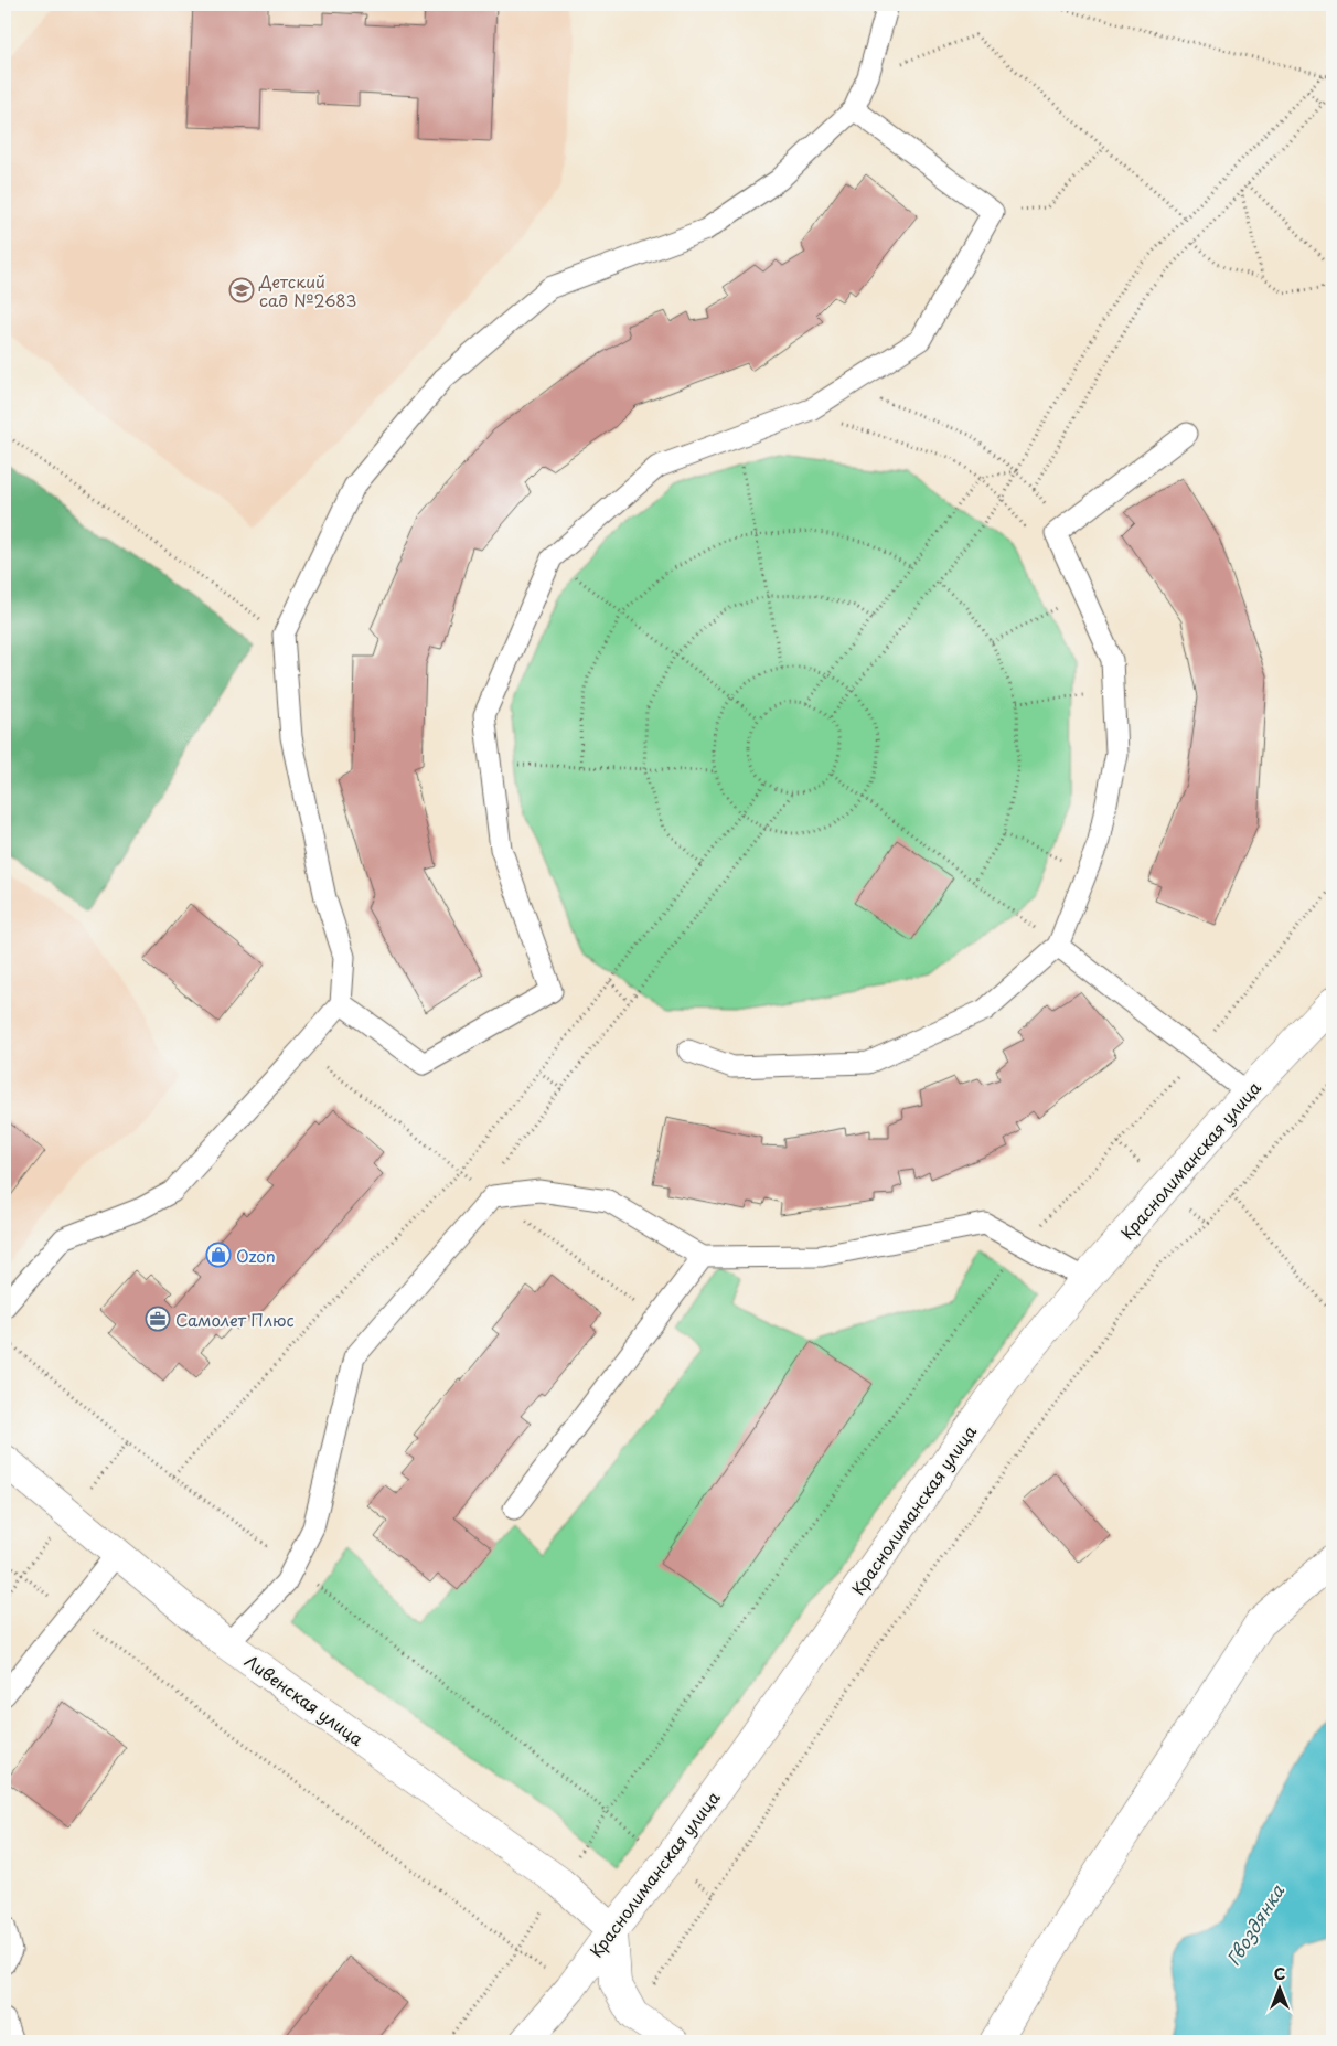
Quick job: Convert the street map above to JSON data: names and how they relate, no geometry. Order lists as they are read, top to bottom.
{
  "streets": {
    "street": ["Краснолиманская улица", "Ливенская улица"]
  },
  "crossings": [
    ["Краснолиманская улица", "Ливенская улица"]
  ],
  "water": ["Гвоздянка"],
  "places": {
    "school or university": ["Детский сад №2683"],
    "shop": ["Ozon"],
    "office": ["Самолет Плюс"]
  },
  "north": "top"
}
